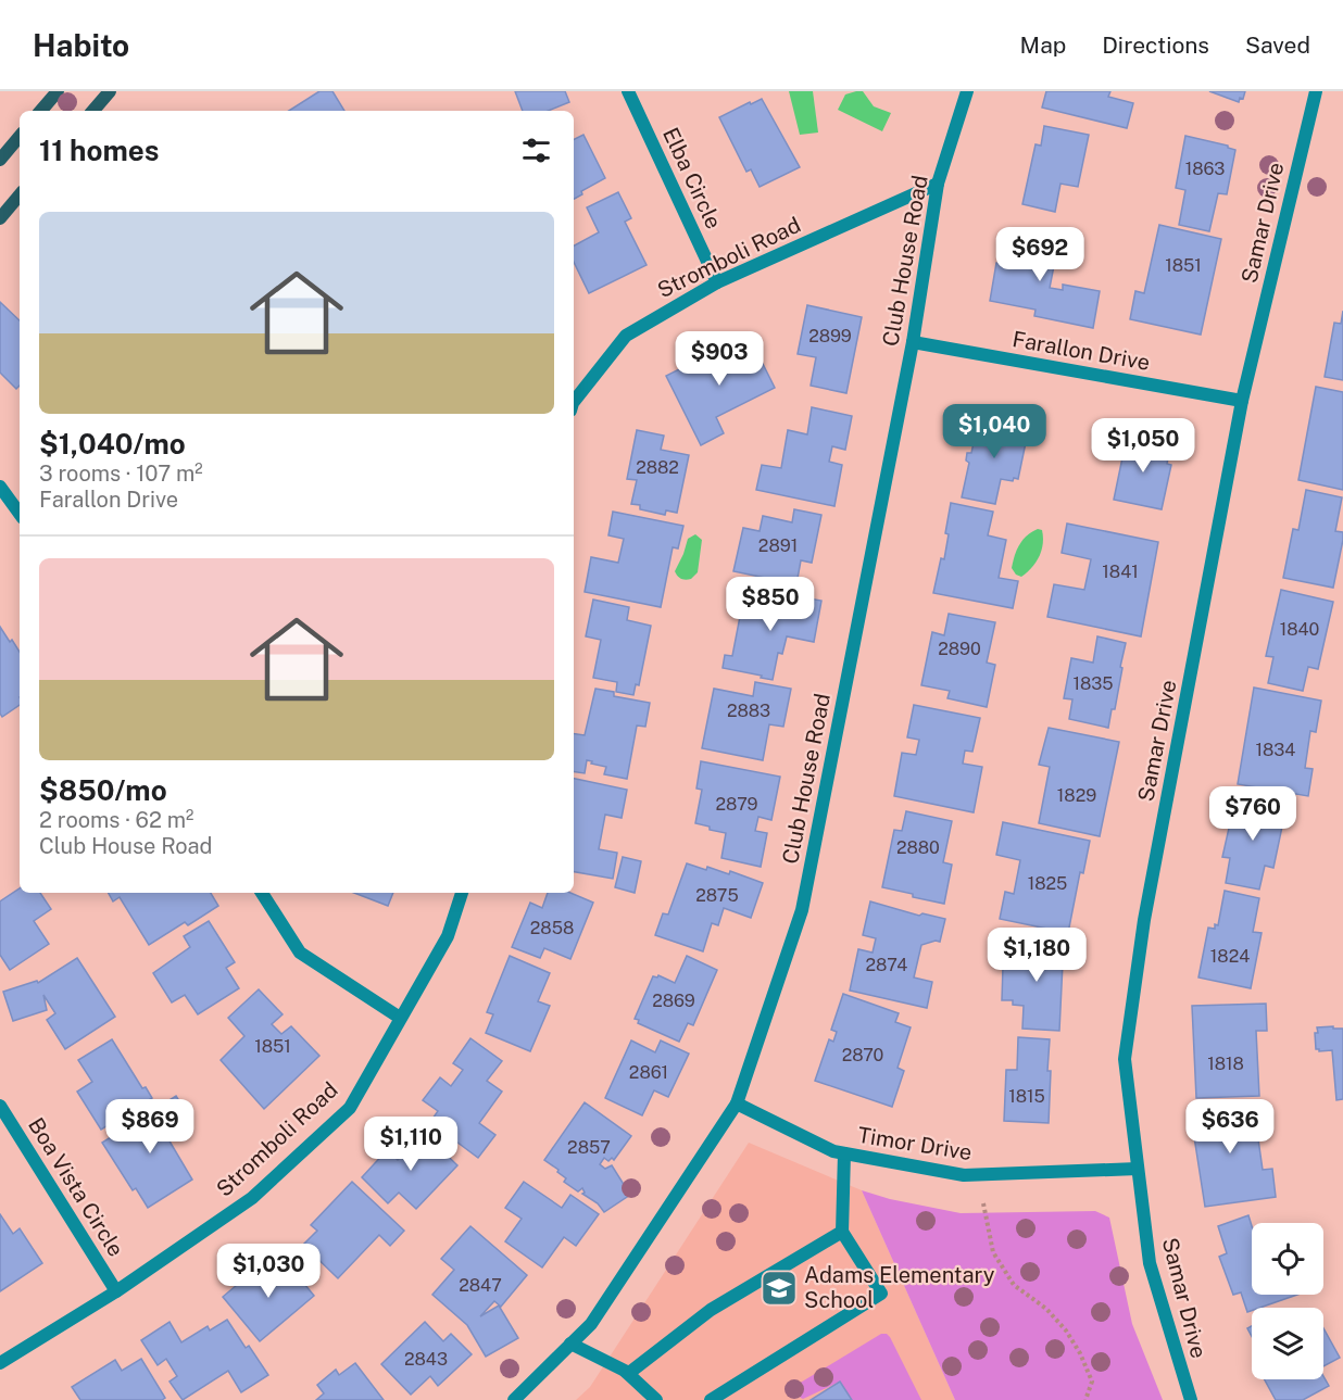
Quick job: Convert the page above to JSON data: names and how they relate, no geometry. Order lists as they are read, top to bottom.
{
  "streets": {
    "street": [
      "Elba Circle",
      "Samar Drive",
      "Stromboli Road",
      "Club House Road",
      "Farallon Drive",
      "Timor Drive",
      "Boa Vista Circle"
    ]
  },
  "crossings": [
    ["Elba Circle", "Stromboli Road"],
    ["Samar Drive", "Farallon Drive"],
    ["Samar Drive", "Timor Drive"],
    ["Stromboli Road", "Club House Road"],
    ["Stromboli Road", "Boa Vista Circle"],
    ["Club House Road", "Farallon Drive"],
    ["Club House Road", "Timor Drive"]
  ],
  "places": {
    "school or university": ["Adams Elementary School"]
  },
  "house_numbers": [
    "1863",
    "1851",
    "2899",
    "2882",
    "2891",
    "1841",
    "1840",
    "2890",
    "1835",
    "2883",
    "1834",
    "1829",
    "2879",
    "2880",
    "1825",
    "2875",
    "2858",
    "1824",
    "2874",
    "2869",
    "1851",
    "2870",
    "1818",
    "2861",
    "1815",
    "2857",
    "2847",
    "2843"
  ],
  "page": {
    "header": "Habito",
    "nav": ["Map", "Directions", "Saved"],
    "heading": "11 homes",
    "list": [
      {
        "name": "$1,040/mo",
        "note": "3 rooms · 107 m² · Farallon Drive"
      },
      {
        "name": "$850/mo",
        "note": "2 rooms · 62 m² · Club House Road"
      }
    ],
    "price": [
      "$692",
      "$903",
      "$1,040",
      "$1,050",
      "$850",
      "$760",
      "$1,180",
      "$869",
      "$636",
      "$1,110",
      "$1,030"
    ]
  }
}
